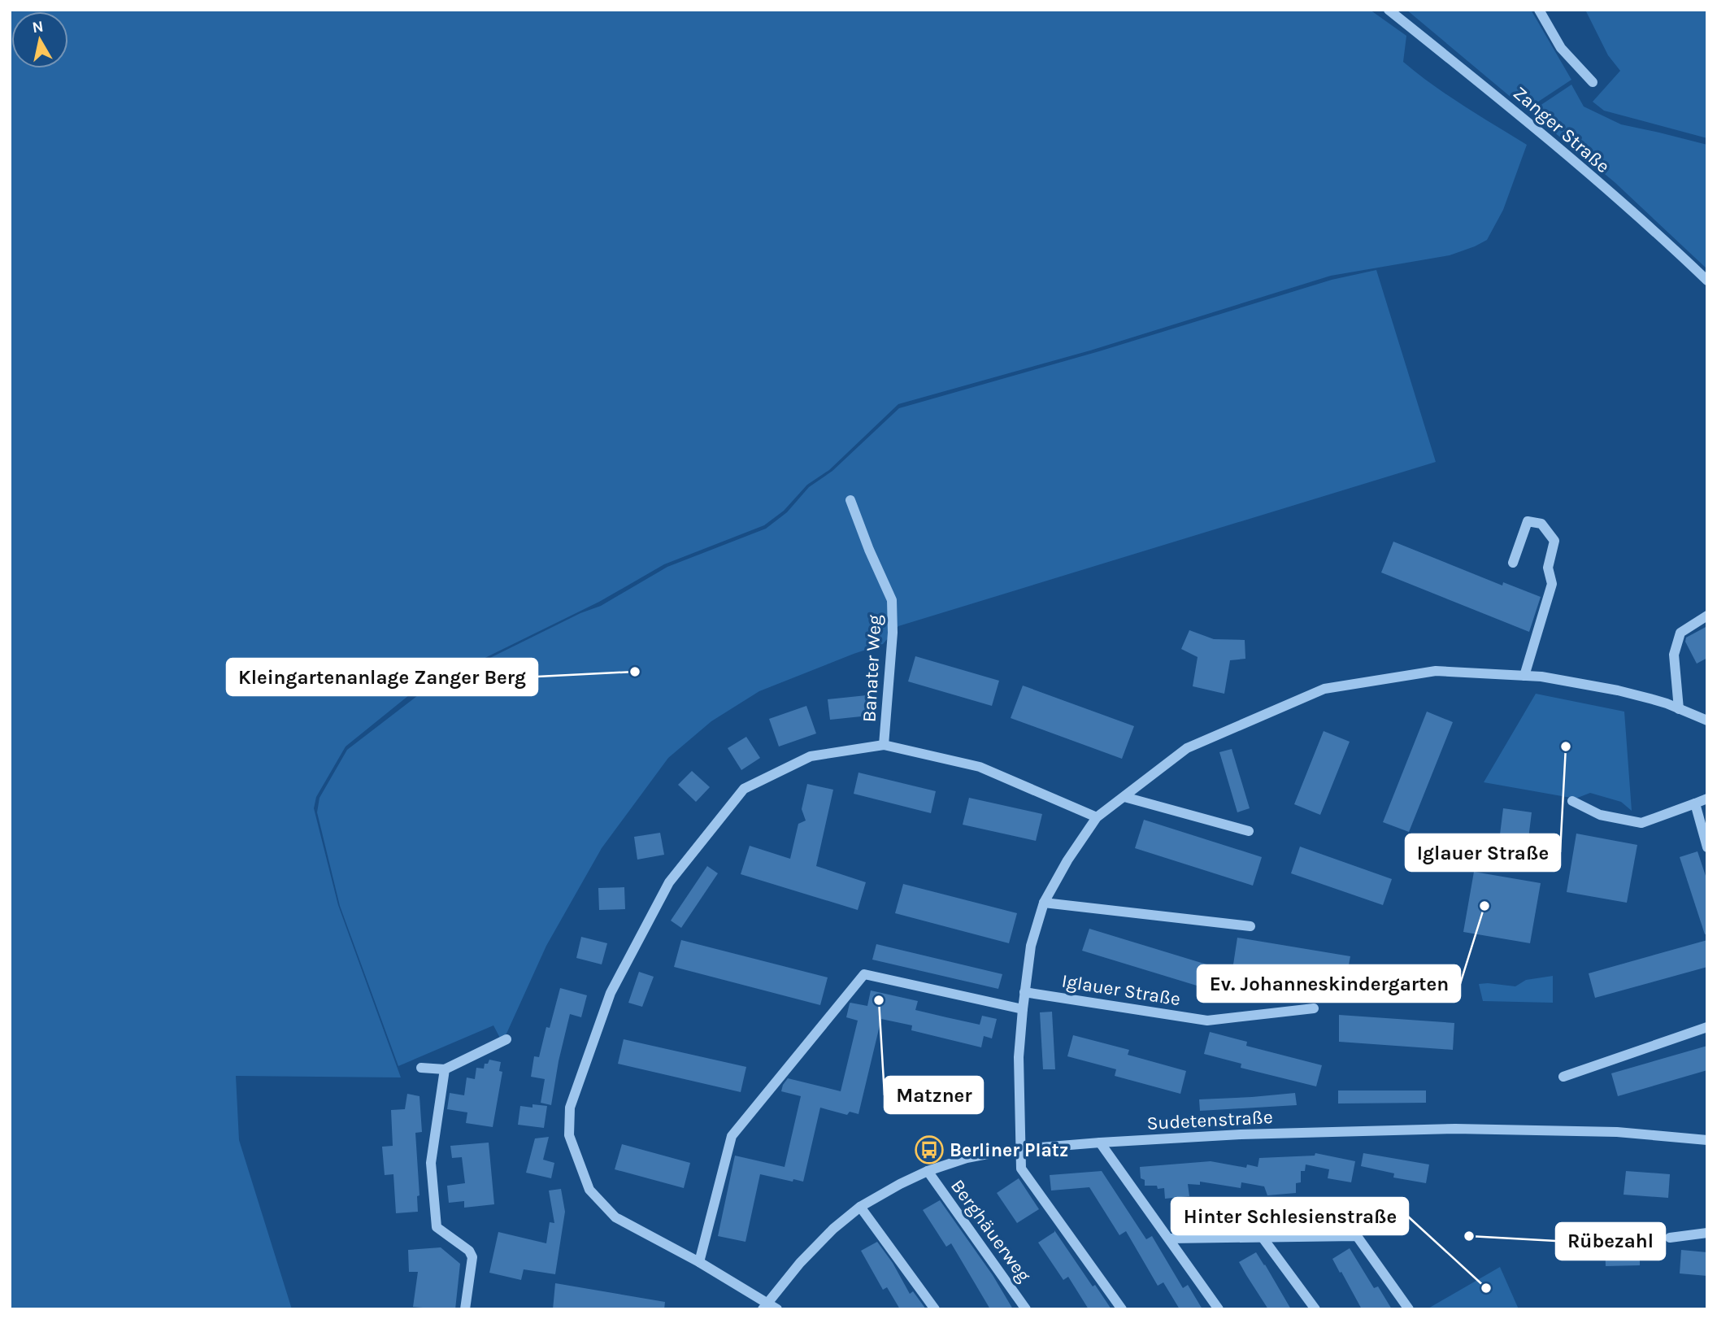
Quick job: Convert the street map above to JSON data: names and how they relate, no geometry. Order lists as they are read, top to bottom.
{
  "streets": {
    "street": [
      "Zanger Straße",
      "Banater Weg",
      "Iglauer Straße",
      "Sudetenstraße",
      "Berghäuerweg"
    ]
  },
  "crossings": [
    ["Sudetenstraße", "Berghäuerweg"]
  ],
  "places": {
    "other": [
      "Kleingartenanlage Zanger Berg",
      "Iglauer Straße",
      "Ev. Johanneskindergarten",
      "Matzner",
      "Rübezahl",
      "Hinter Schlesienstraße"
    ],
    "bus stop": ["Berliner Platz"]
  },
  "north": "top"
}
